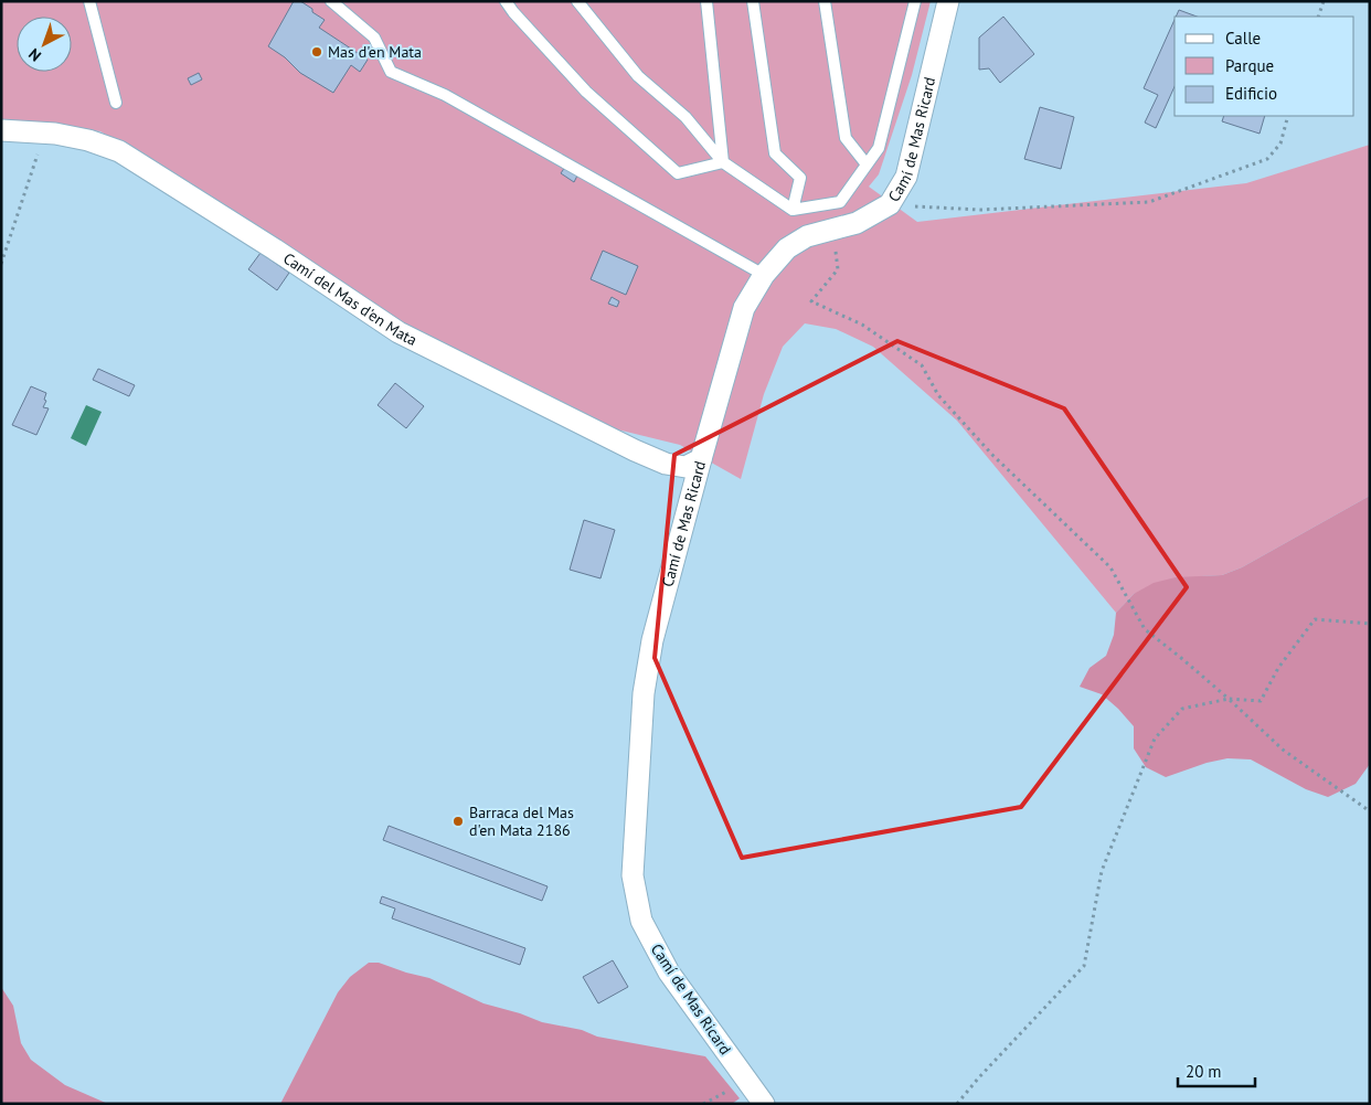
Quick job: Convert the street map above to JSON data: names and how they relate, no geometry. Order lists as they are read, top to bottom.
{
  "streets": {
    "street": ["Camí de Mas Ricard", "Camí del Mas d'en Mata"]
  },
  "crossings": [
    ["Camí de Mas Ricard", "Camí del Mas d'en Mata"]
  ],
  "places": ["Mas d'en Mata", "Barraca del Mas d'en Mata 2186"],
  "legend": ["Calle", "Parque", "Edificio"],
  "scale_bar": "20 m",
  "north": "bottom left"
}
